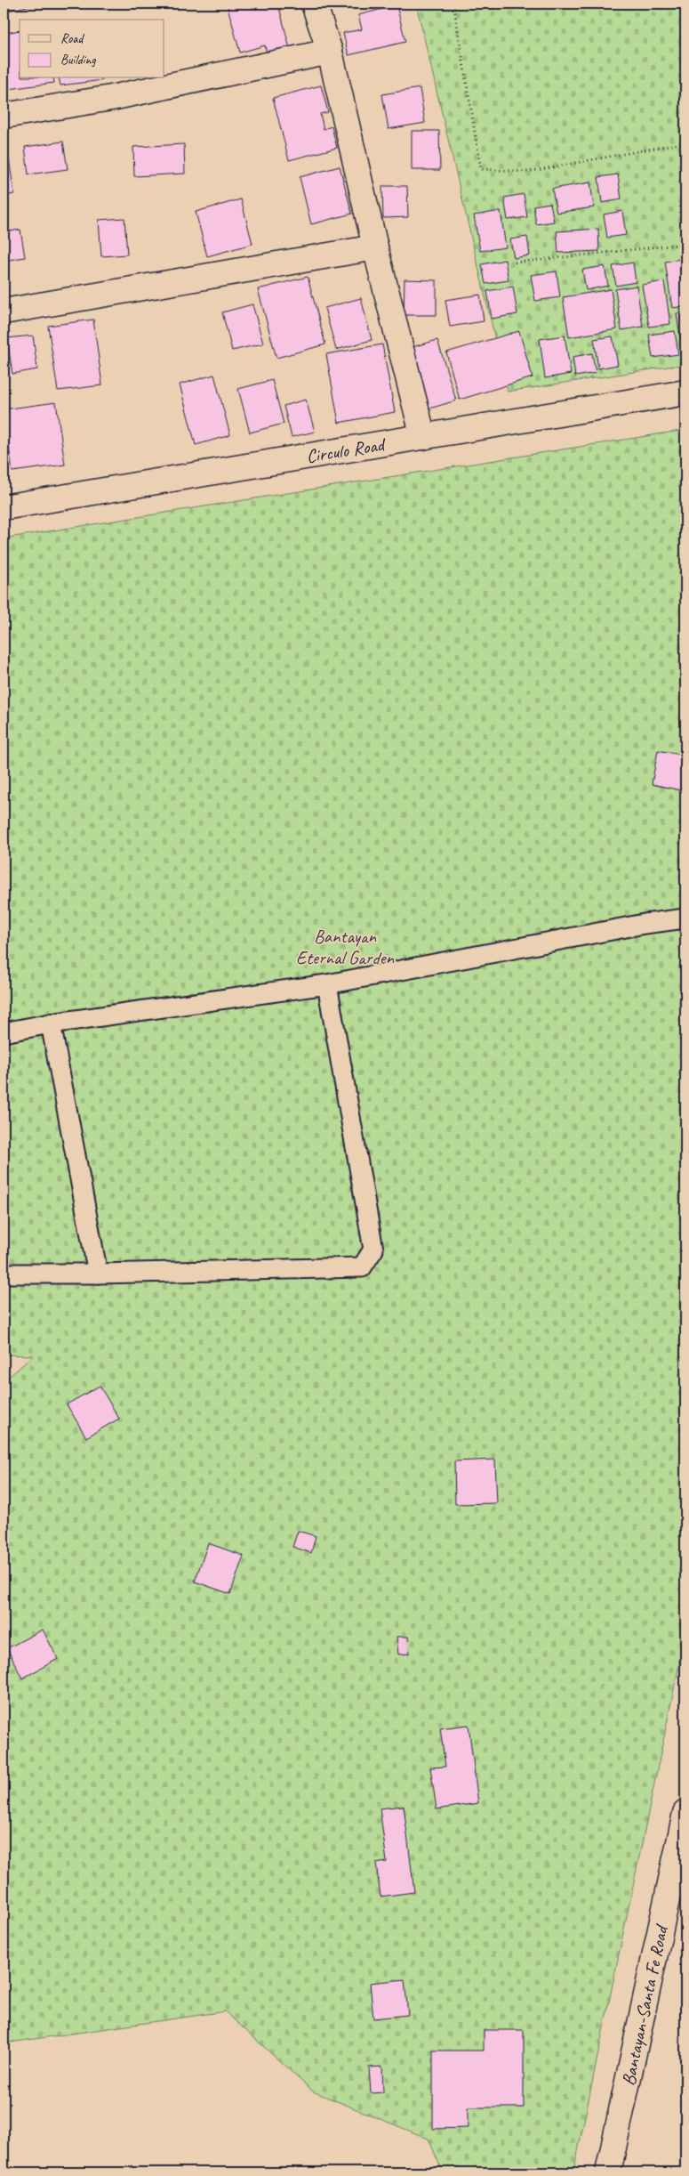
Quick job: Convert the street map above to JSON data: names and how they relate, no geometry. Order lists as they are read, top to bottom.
{
  "streets": {
    "street": ["Circulo Road", "Bantayan-Santa Fe Road"]
  },
  "parks": ["Bantayan Eternal Garden"],
  "legend": ["Road", "Building"]
}
